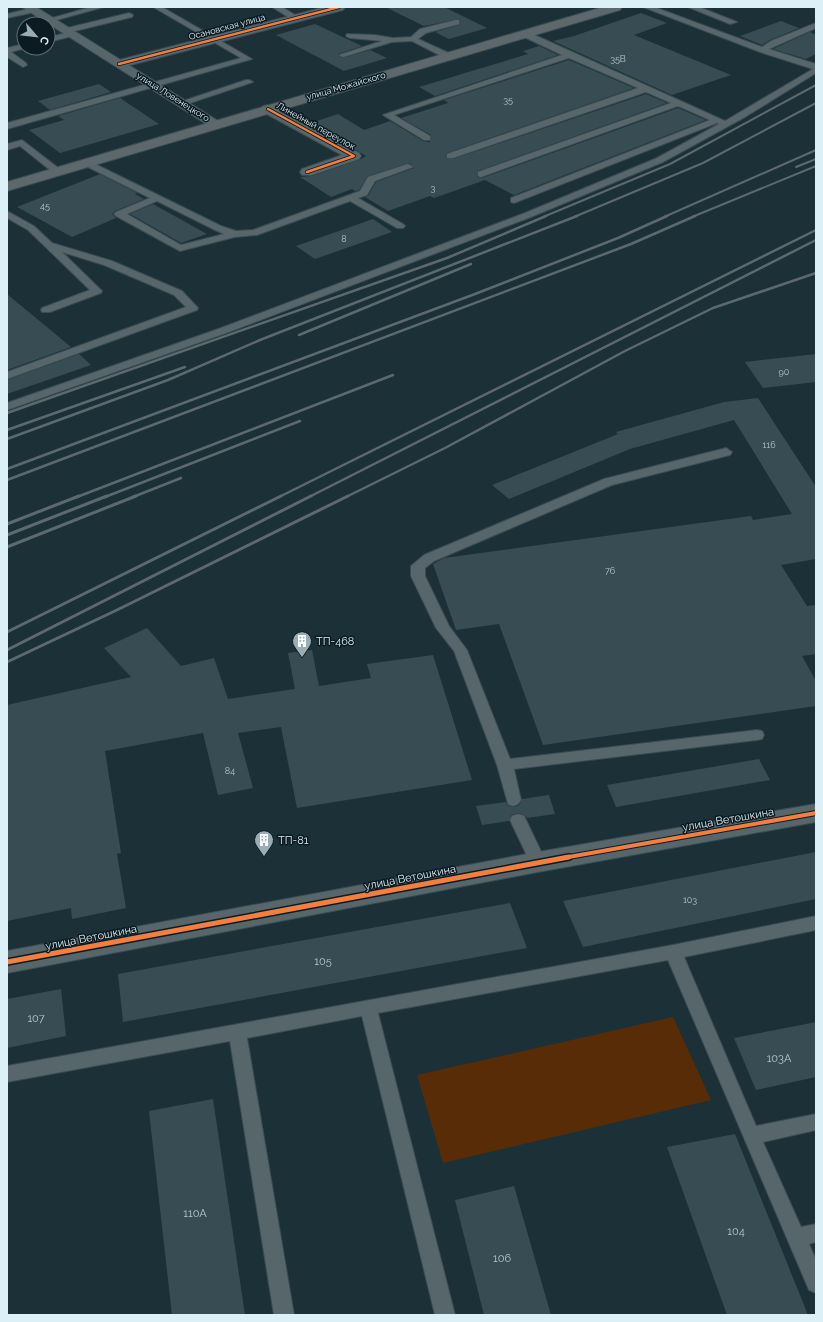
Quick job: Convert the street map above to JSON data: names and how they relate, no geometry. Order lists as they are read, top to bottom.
{
  "streets": {
    "main road": ["улица Можайского"],
    "street": [
      "Осановская улица",
      "улица Ловенецкого",
      "Линейный переулок",
      "улица Ветошкина"
    ]
  },
  "crossings": [
    ["Осановская улица", "улица Ловенецкого"],
    ["улица Можайского", "улица Ловенецкого"],
    ["улица Можайского", "Линейный переулок"]
  ],
  "places": {
    "building": ["ТП-468", "ТП-81"]
  },
  "house_numbers": [
    "35В",
    "35",
    "3",
    "45",
    "8",
    "90",
    "116",
    "76",
    "84",
    "103",
    "105",
    "107",
    "103А",
    "110А",
    "104",
    "106"
  ],
  "north": "bottom right"
}
